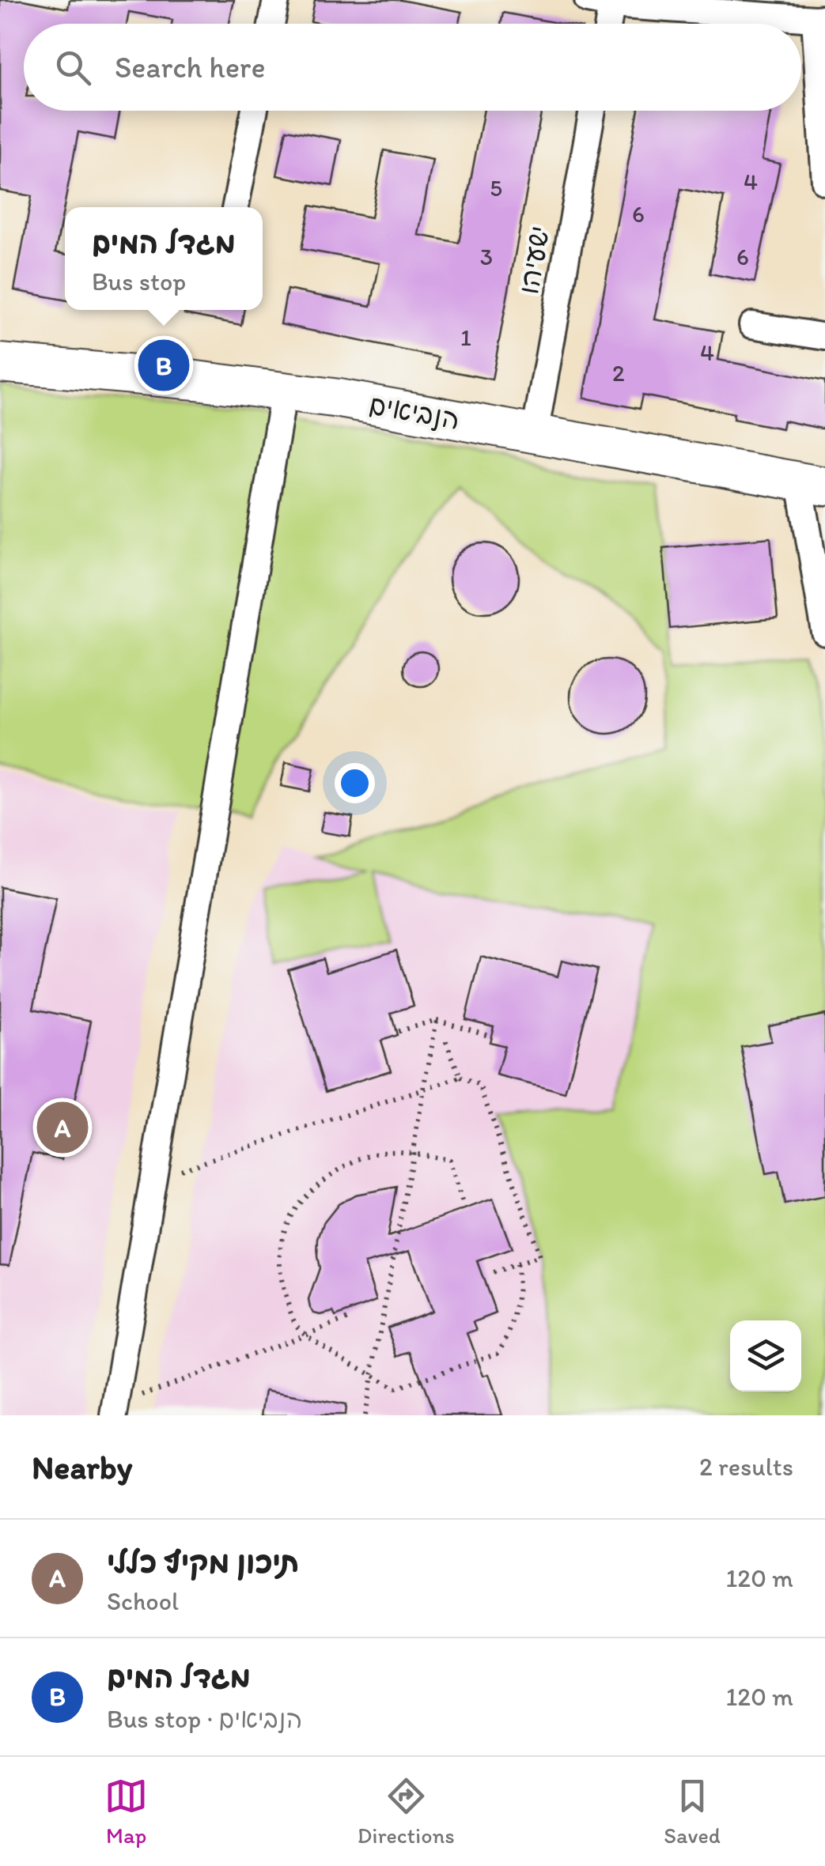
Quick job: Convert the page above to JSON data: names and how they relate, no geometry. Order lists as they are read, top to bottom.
{
  "streets": {
    "street": ["ישעיהו", "הנביאים"]
  },
  "crossings": [
    ["ישעיהו", "הנביאים"]
  ],
  "house_numbers": [
    "4",
    "5",
    "6",
    "3",
    "6",
    "1",
    "4",
    "2"
  ],
  "page": {
    "search": "Search here",
    "popup": ["מגדל המים", "Bus stop"],
    "pins": ["B", "A"],
    "heading": ["Nearby", "2 results"],
    "list": [
      {
        "mark": "A",
        "name": "תיכון מקיף כללי",
        "note": "School",
        "value": "120 m"
      },
      {
        "mark": "B",
        "name": "מגדל המים",
        "note": "Bus stop · הנביאים",
        "value": "120 m"
      }
    ],
    "nav": ["Map", "Directions", "Saved"]
  }
}
